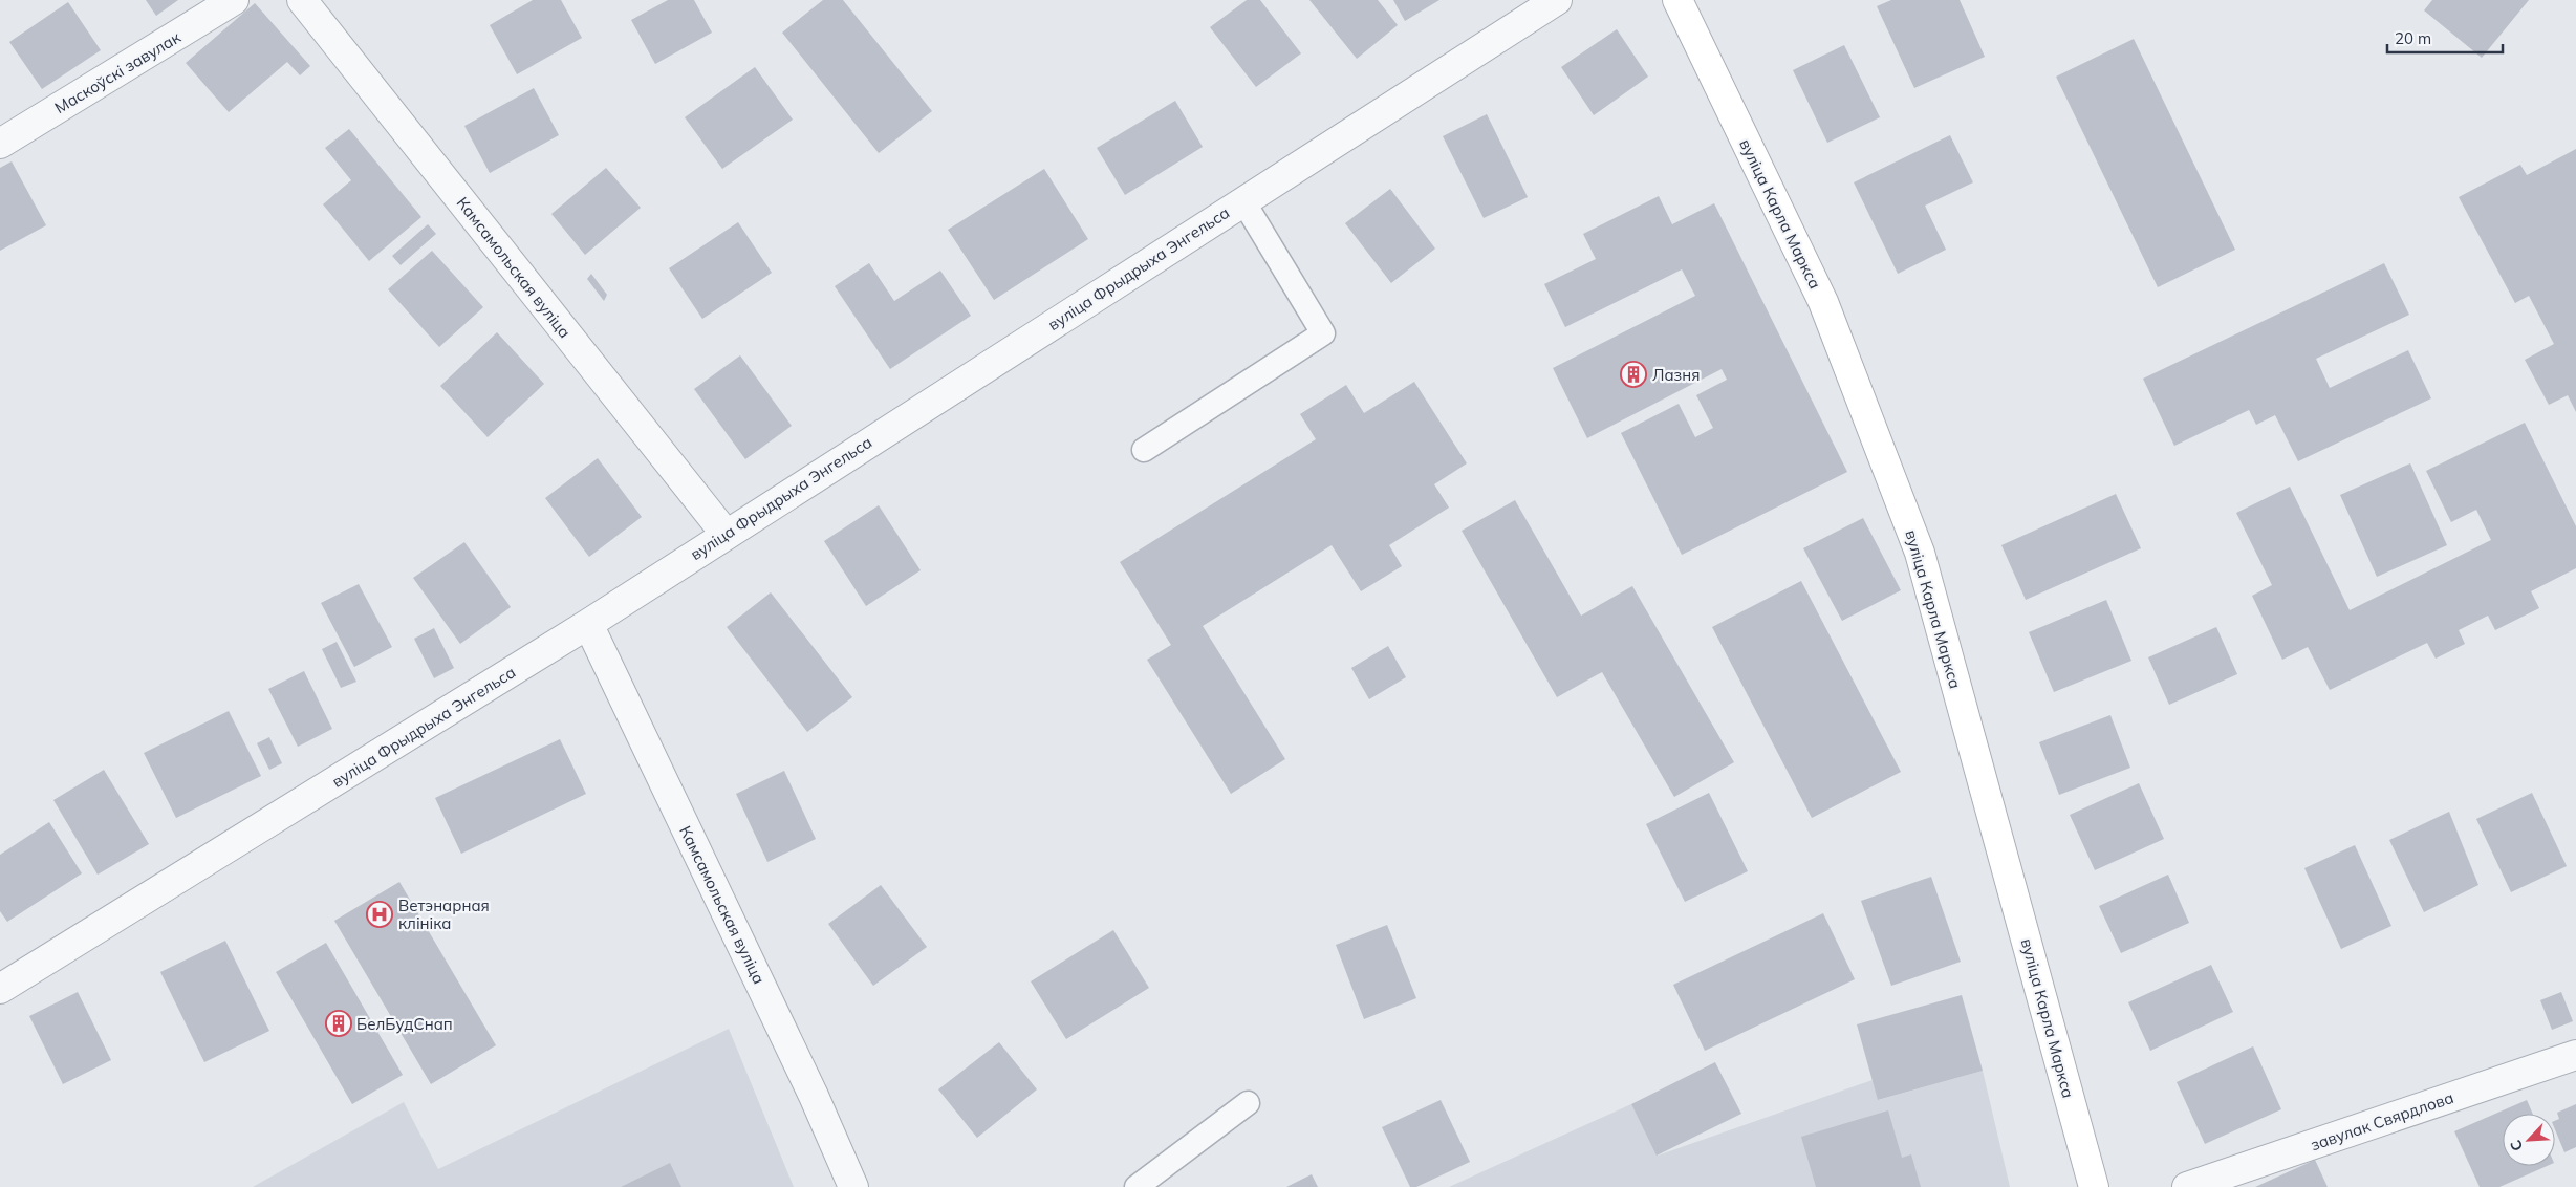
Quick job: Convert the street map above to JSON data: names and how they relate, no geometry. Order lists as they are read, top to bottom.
{
  "streets": {
    "main road": ["вуліца Карла Маркса"],
    "street": [
      "Маскоўскі завулак",
      "Камсамольская вуліца",
      "вуліца Фрыдрыха Энгельса",
      "завулак Свярдлова"
    ]
  },
  "crossings": [
    ["Камсамольская вуліца", "вуліца Фрыдрыха Энгельса"]
  ],
  "places": {
    "building": ["Лазня", "БелБудСнап"],
    "hospital": ["Ветэнарная клініка"]
  },
  "scale_bar": "20 m",
  "north": "bottom left"
}
